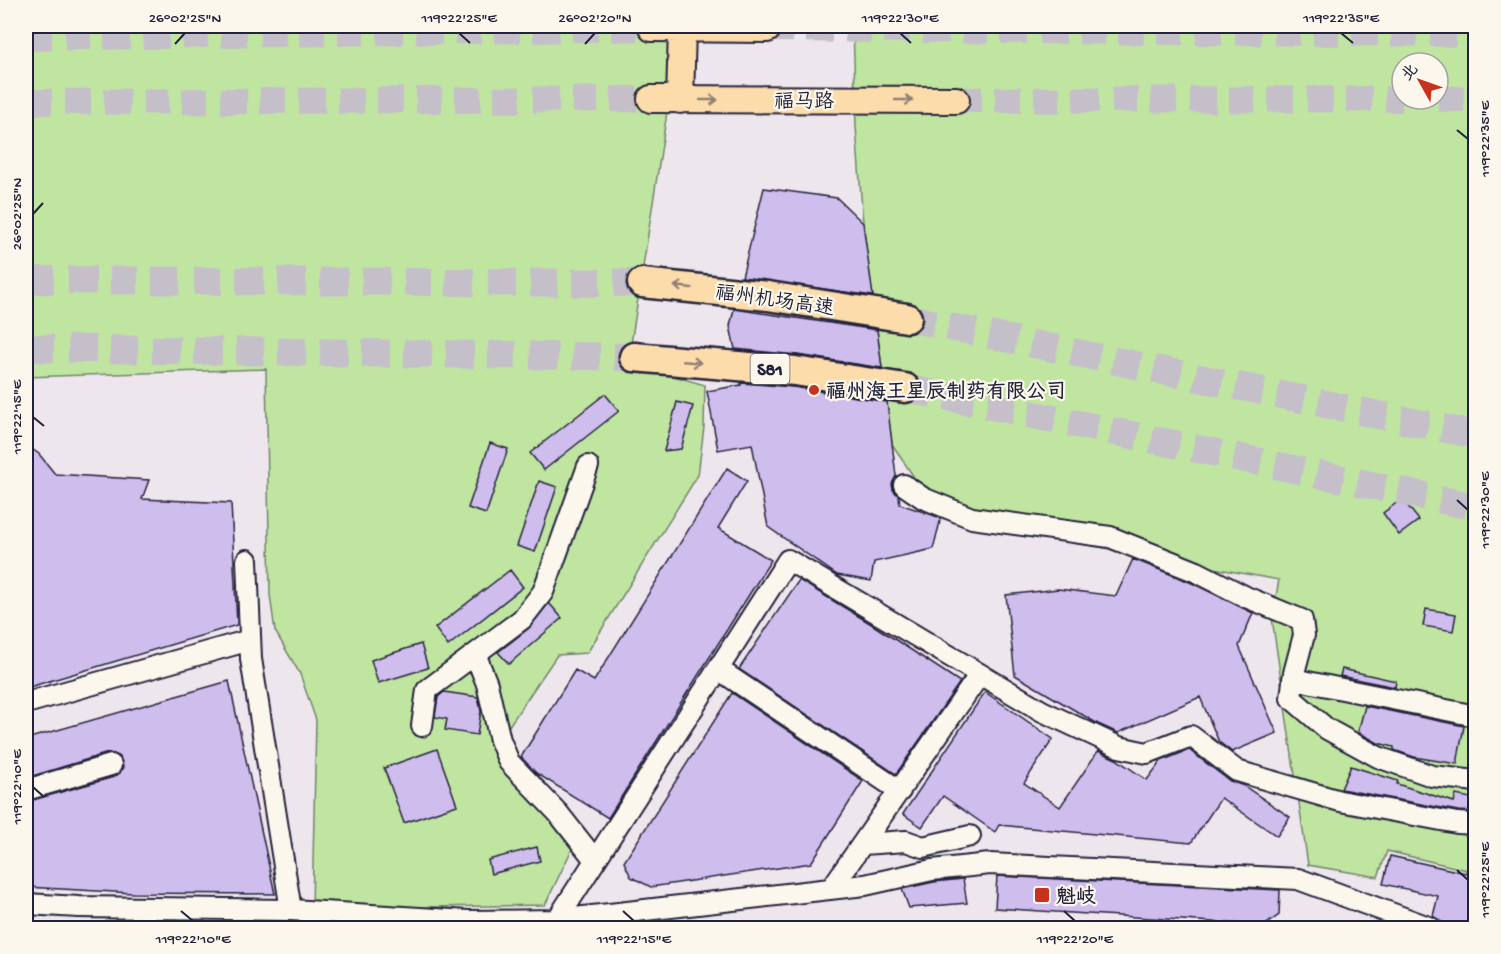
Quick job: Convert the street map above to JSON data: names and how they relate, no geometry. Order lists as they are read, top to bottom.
{
  "streets": {
    "highway": ["福州机场高速", "S81"],
    "main road": ["福马路"]
  },
  "places": {
    "other": ["福州海王星辰制药有限公司"],
    "transit": ["魁岐"]
  },
  "north": "top left",
  "coordinates": [
    "26°02'25\"N",
    "119°22'25\"E",
    "26°02'20\"N",
    "119°22'30\"E",
    "119°22'35\"E",
    "119°22'15\"E",
    "119°22'10\"E",
    "119°22'20\"E"
  ]
}
